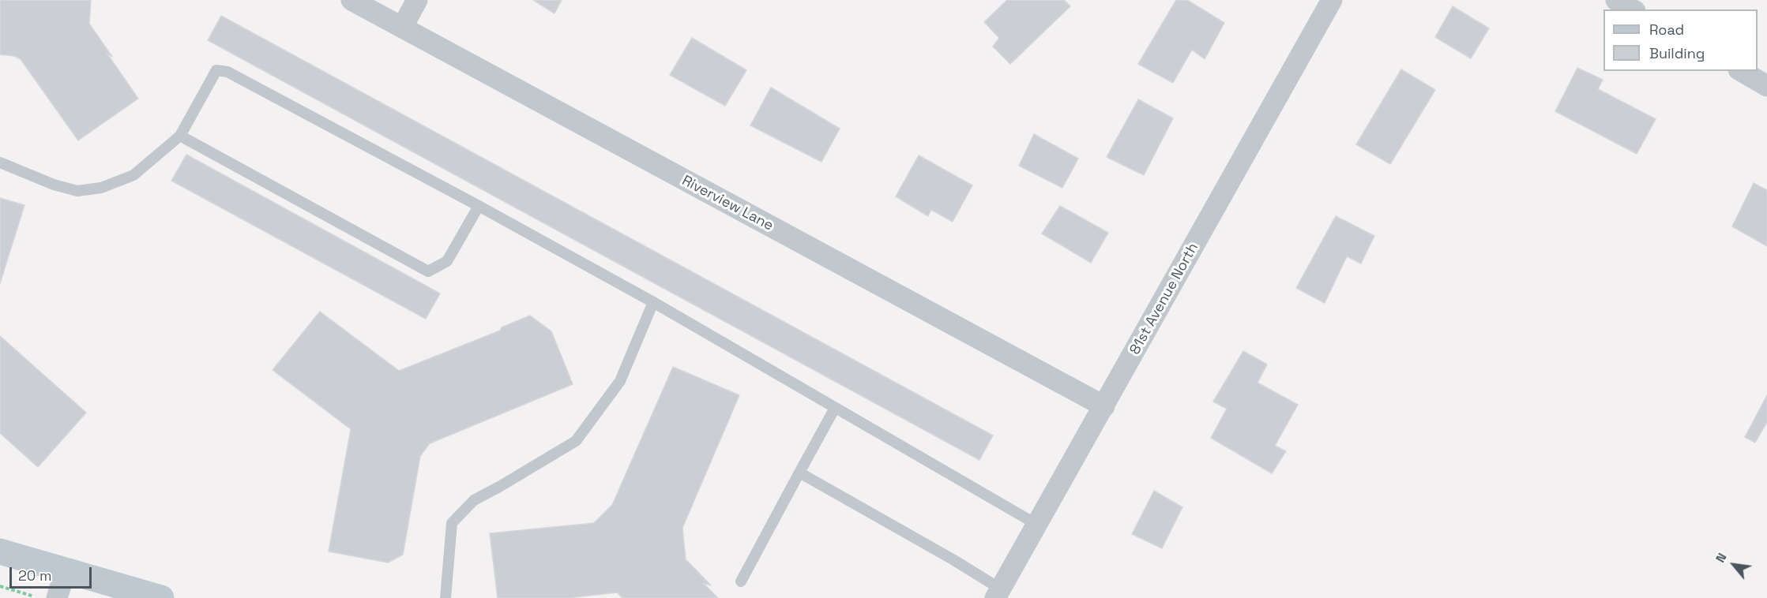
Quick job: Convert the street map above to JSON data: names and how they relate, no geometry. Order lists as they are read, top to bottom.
{
  "streets": {
    "street": ["Riverview Lane", "81st Avenue North"]
  },
  "crossings": [
    ["Riverview Lane", "81st Avenue North"]
  ],
  "legend": ["Road", "Building"],
  "scale_bar": "20 m",
  "north": "top left"
}
